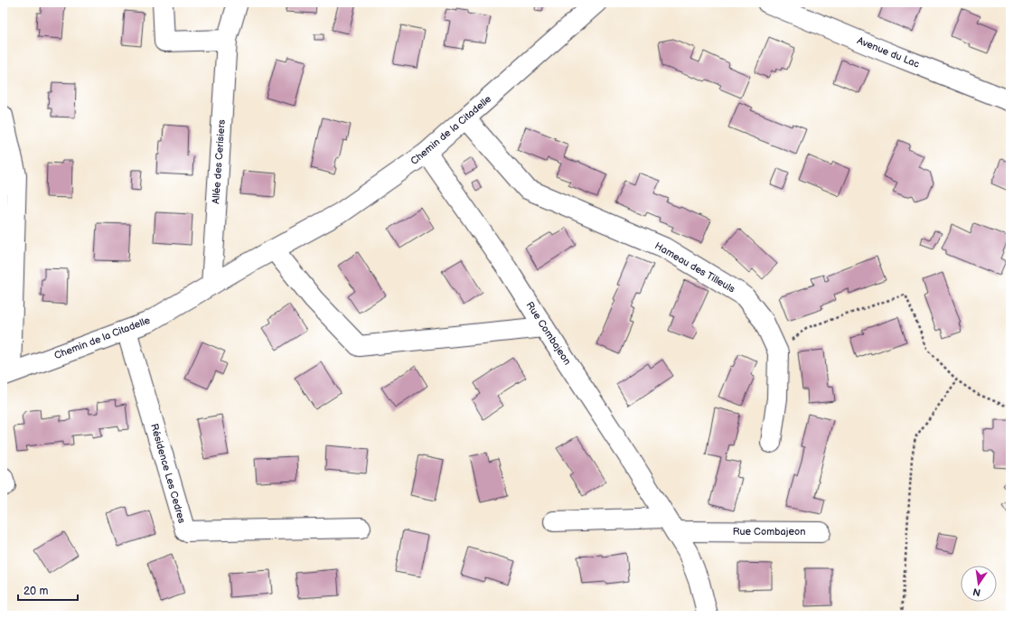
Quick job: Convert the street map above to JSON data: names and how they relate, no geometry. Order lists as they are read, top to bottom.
{
  "streets": {
    "street": [
      "Avenue du Lac",
      "Chemin de la Citadelle",
      "Allée des Cerisiers",
      "Hameau des Tilleuls",
      "Rue Combajeon",
      "Résidence Les Cedres"
    ]
  },
  "crossings": [
    ["Chemin de la Citadelle", "Allée des Cerisiers"],
    ["Chemin de la Citadelle", "Hameau des Tilleuls"],
    ["Chemin de la Citadelle", "Rue Combajeon"],
    ["Chemin de la Citadelle", "Résidence Les Cedres"]
  ],
  "scale_bar": "20 m",
  "north": "bottom"
}
